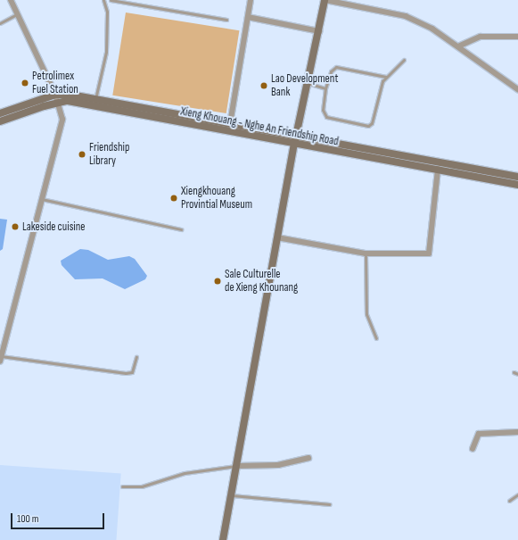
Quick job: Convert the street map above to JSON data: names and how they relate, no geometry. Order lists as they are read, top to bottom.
{
  "streets": {
    "street": ["Xieng Khouang - Nghe An Friendship Road"]
  },
  "places": [
    "Petrolimex Fuel Station",
    "Lao Development Bank",
    "Friendship Library",
    "Xiengkhouang Provintial Museum",
    "Lakeside cuisine",
    "Sale Culturelle de Xieng Khounang"
  ],
  "scale_bar": "100 m"
}
